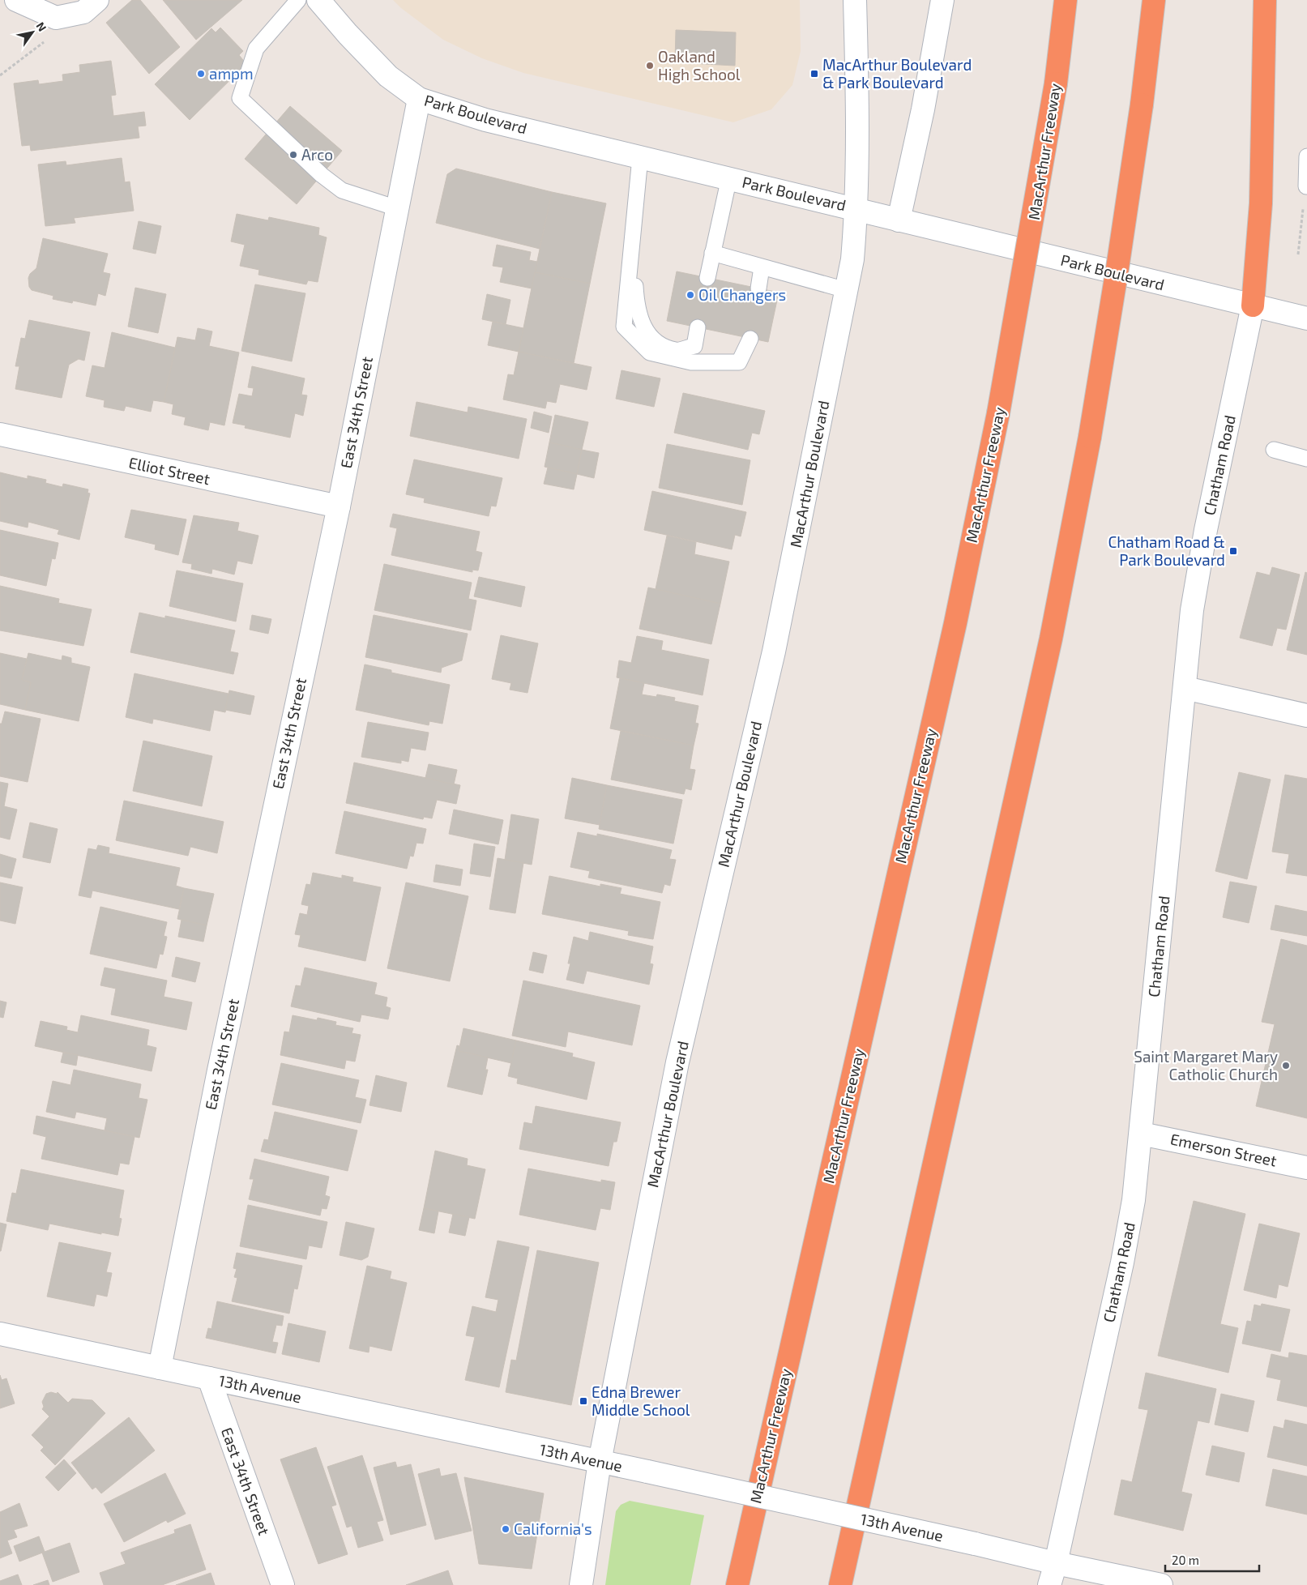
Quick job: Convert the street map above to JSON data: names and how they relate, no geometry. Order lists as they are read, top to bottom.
{
  "streets": {
    "highway": ["MacArthur Freeway"],
    "main road": [
      "Park Boulevard",
      "East 34th Street",
      "Chatham Road",
      "Elliot Street",
      "MacArthur Boulevard",
      "Emerson Street",
      "13th Avenue"
    ]
  },
  "crossings": [
    ["Park Boulevard", "East 34th Street"],
    ["Park Boulevard", "Chatham Road"],
    ["Park Boulevard", "MacArthur Boulevard"],
    ["East 34th Street", "Elliot Street"],
    ["East 34th Street", "13th Avenue"],
    ["Chatham Road", "Emerson Street"],
    ["Chatham Road", "13th Avenue"],
    ["MacArthur Boulevard", "13th Avenue"]
  ],
  "places": {
    "other": [
      "Oakland High School",
      "ampm",
      "Arco",
      "Oil Changers",
      "Saint Margaret Mary Catholic Church",
      "California's"
    ],
    "transit": ["MacArthur Boulevard & Park Boulevard", "Chatham Road & Park Boulevard", "Edna Brewer Middle School"]
  },
  "scale_bar": "20 m",
  "north": "top right"
}
